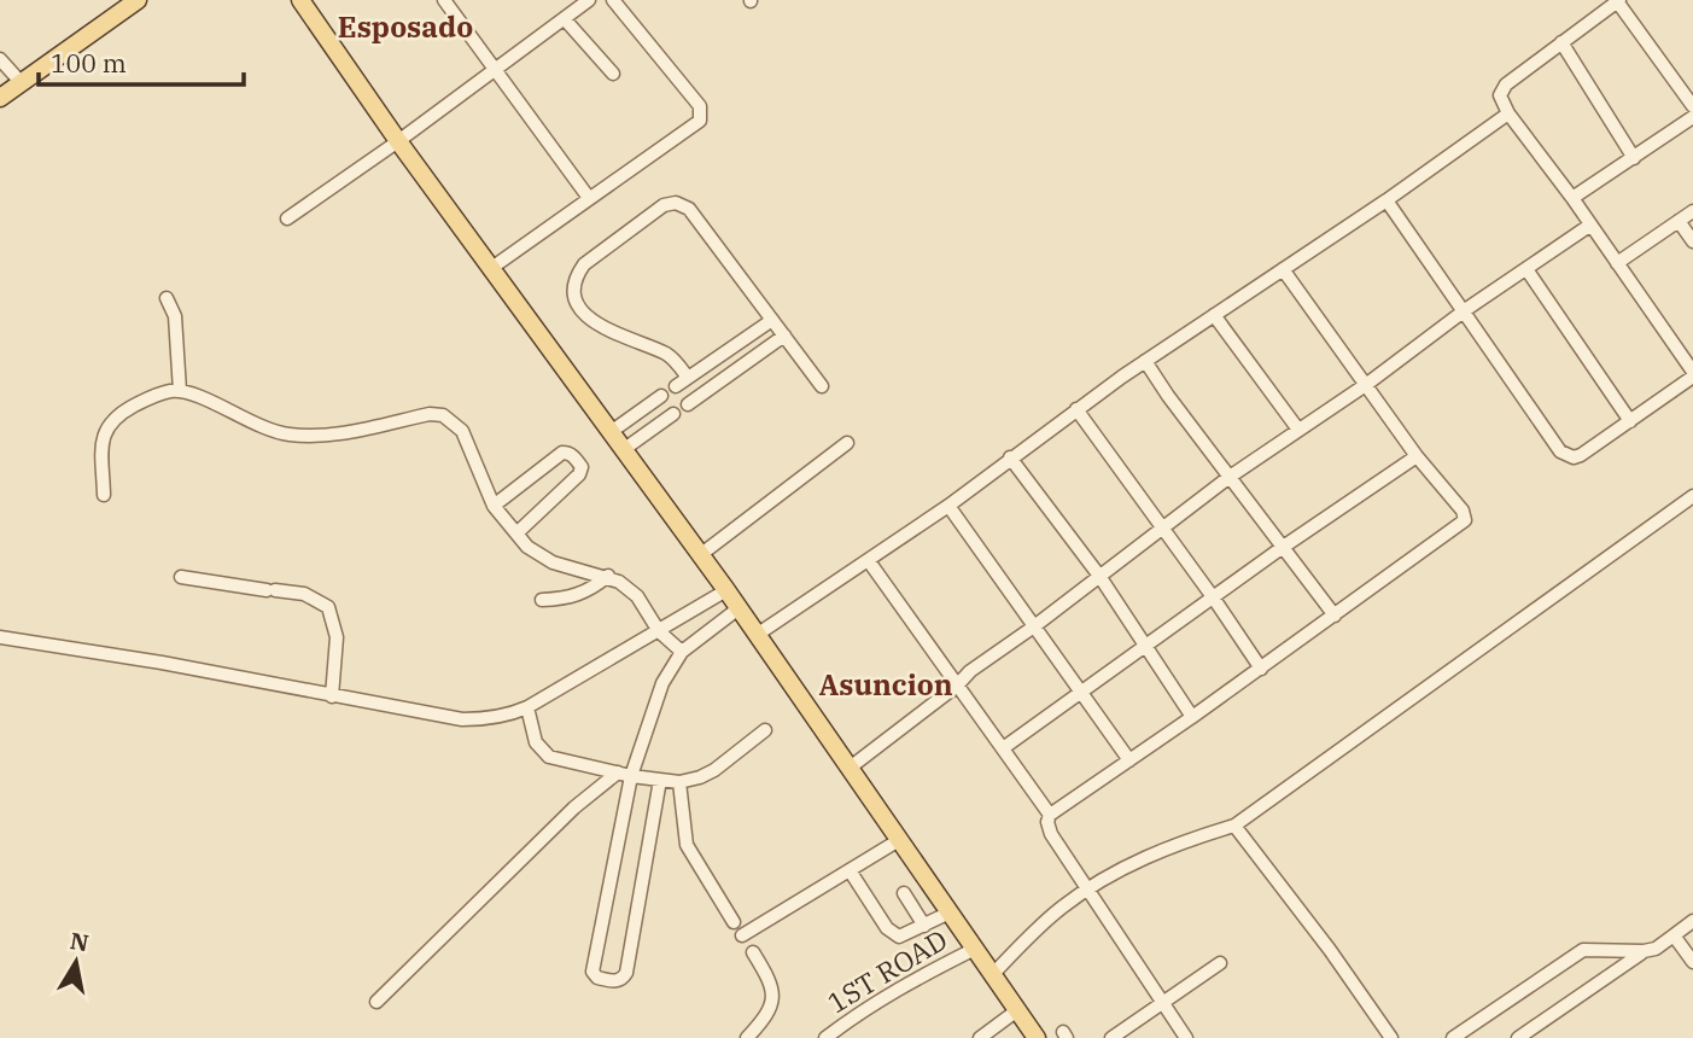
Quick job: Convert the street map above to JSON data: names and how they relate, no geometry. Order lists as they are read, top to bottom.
{
  "streets": {
    "street": ["1ST ROAD"]
  },
  "districts": ["Esposado", "Asuncion"],
  "scale_bar": "100 m",
  "north": "top"
}
